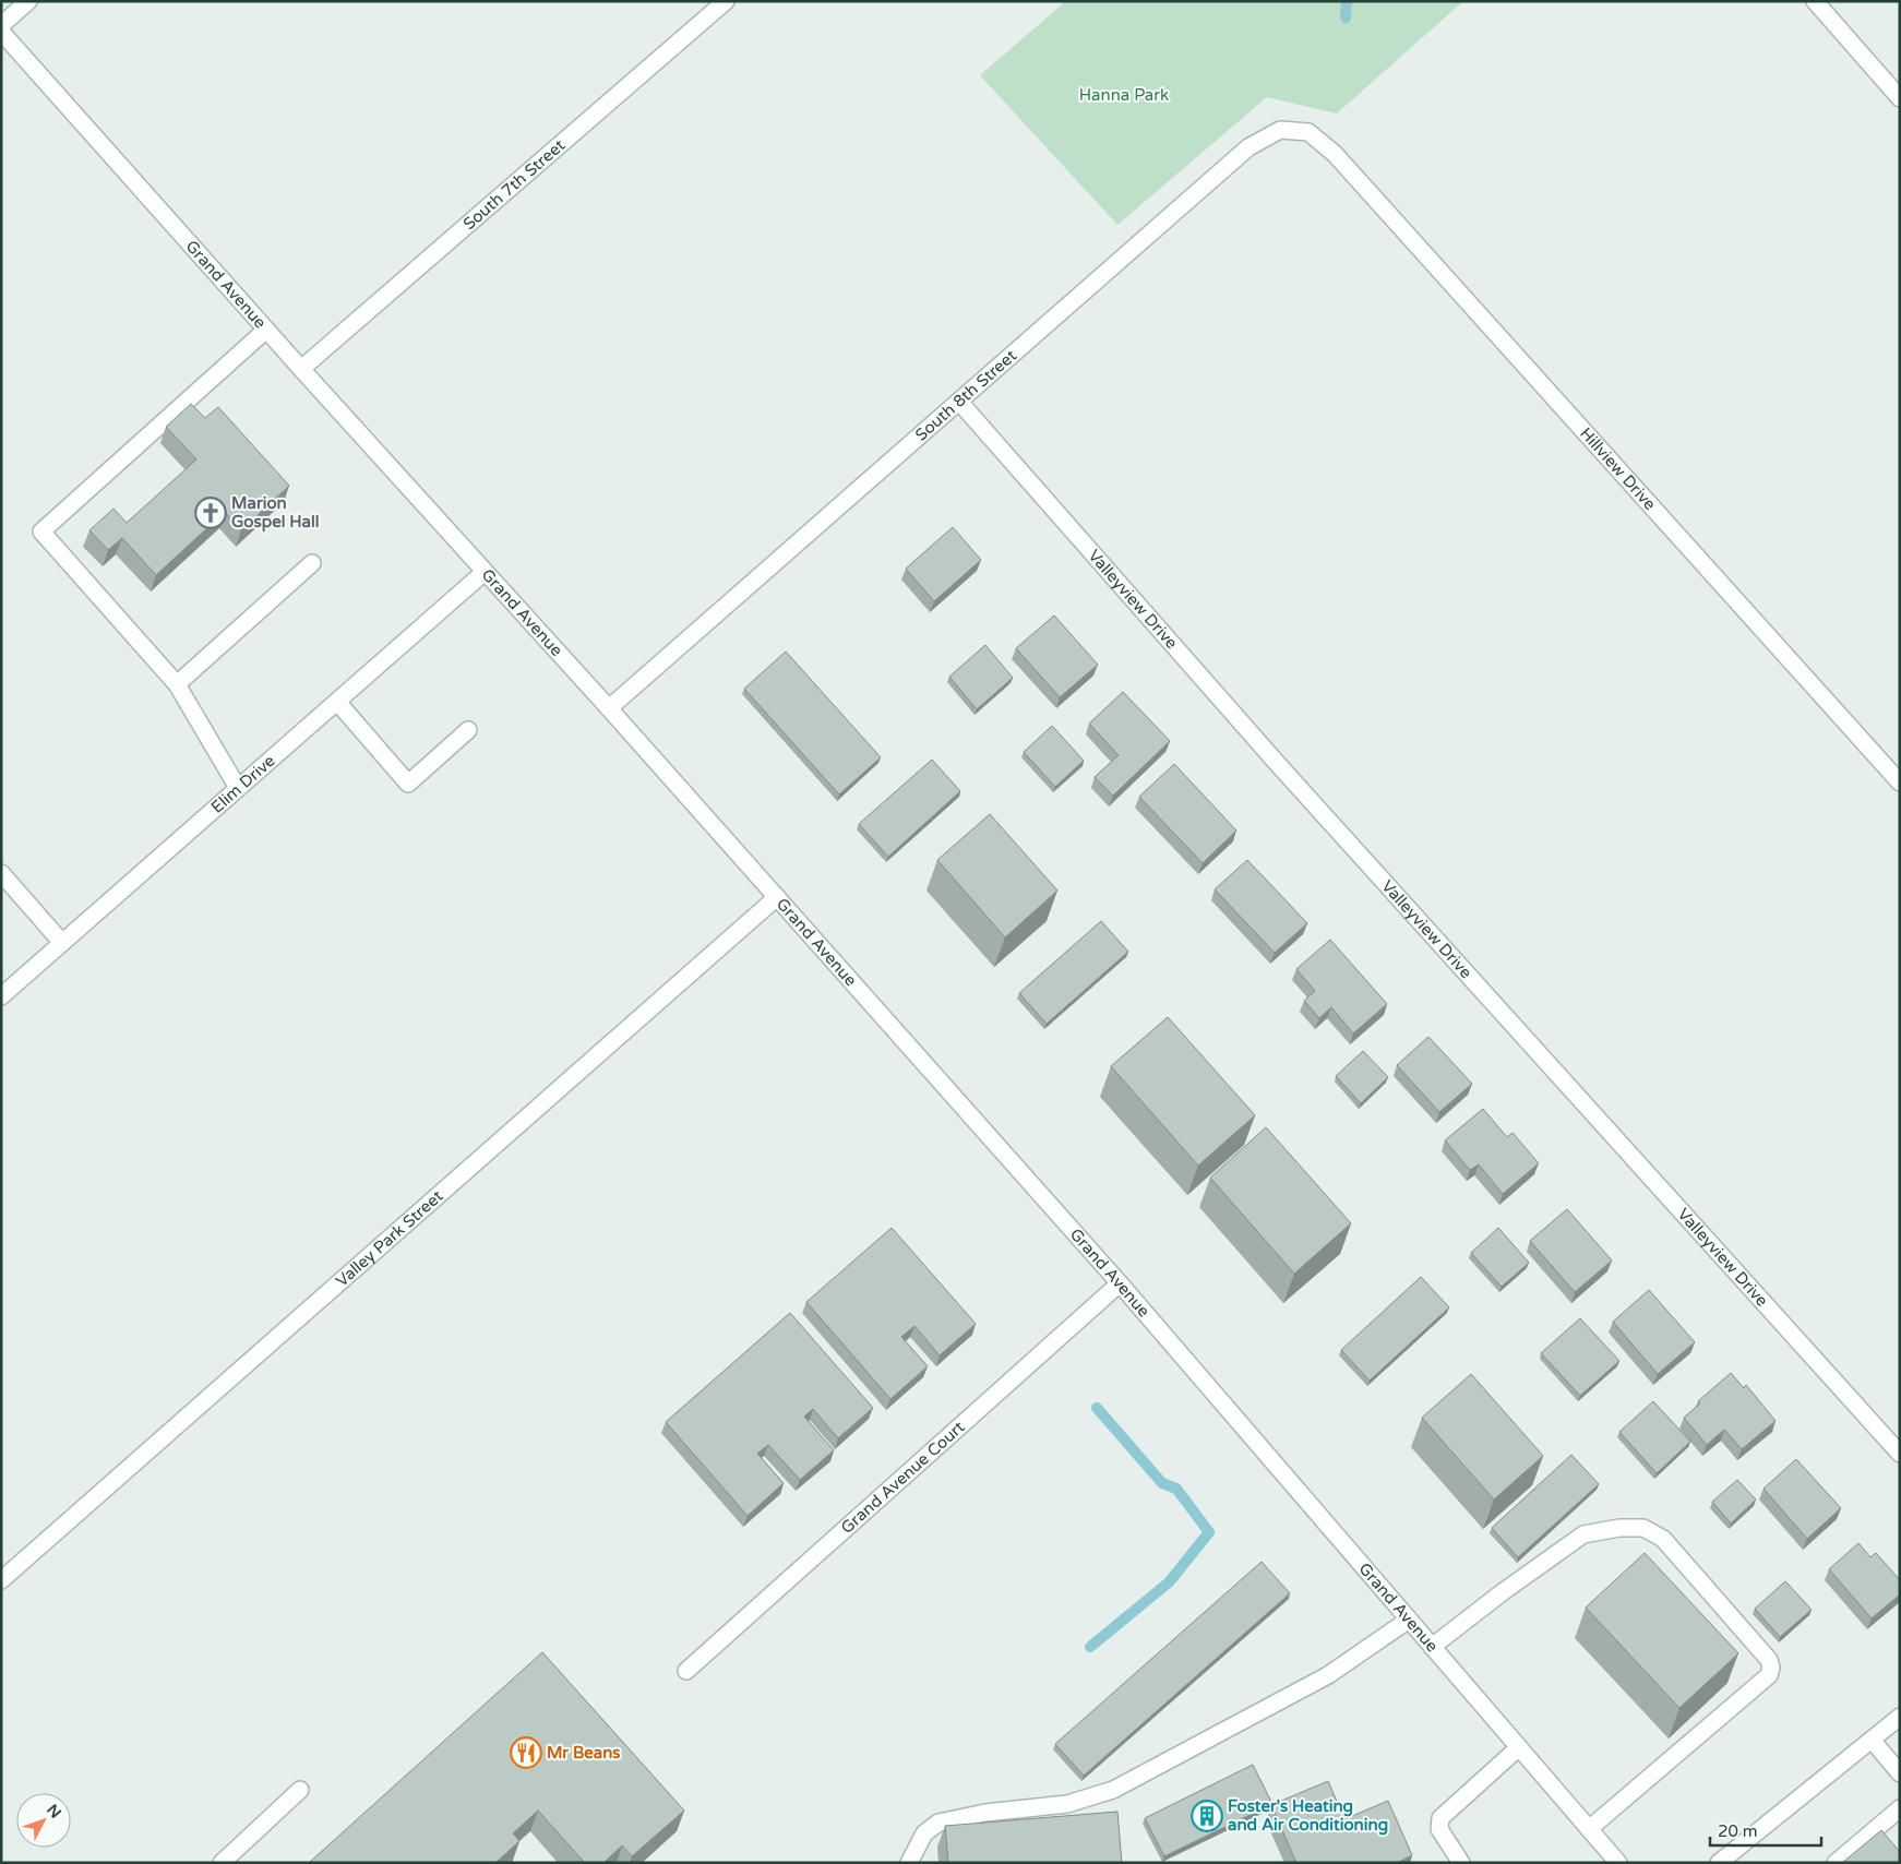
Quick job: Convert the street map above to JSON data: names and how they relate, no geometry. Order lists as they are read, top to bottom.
{
  "streets": {
    "street": [
      "South 7th Street",
      "Grand Avenue",
      "South 8th Street",
      "Hillview Drive",
      "Valleyview Drive",
      "Elim Drive",
      "Valley Park Street",
      "Grand Avenue Court"
    ]
  },
  "crossings": [
    ["South 7th Street", "Grand Avenue"],
    ["Grand Avenue", "South 8th Street"],
    ["Grand Avenue", "Elim Drive"],
    ["Grand Avenue", "Valley Park Street"],
    ["Grand Avenue", "Grand Avenue Court"],
    ["South 8th Street", "Hillview Drive"],
    ["South 8th Street", "Valleyview Drive"]
  ],
  "parks": ["Hanna Park"],
  "places": {
    "church": ["Marion Gospel Hall"],
    "restaurant": ["Mr Beans"],
    "building": ["Foster's Heating and Air Conditioning"]
  },
  "scale_bar": "20 m",
  "north": "top right"
}
